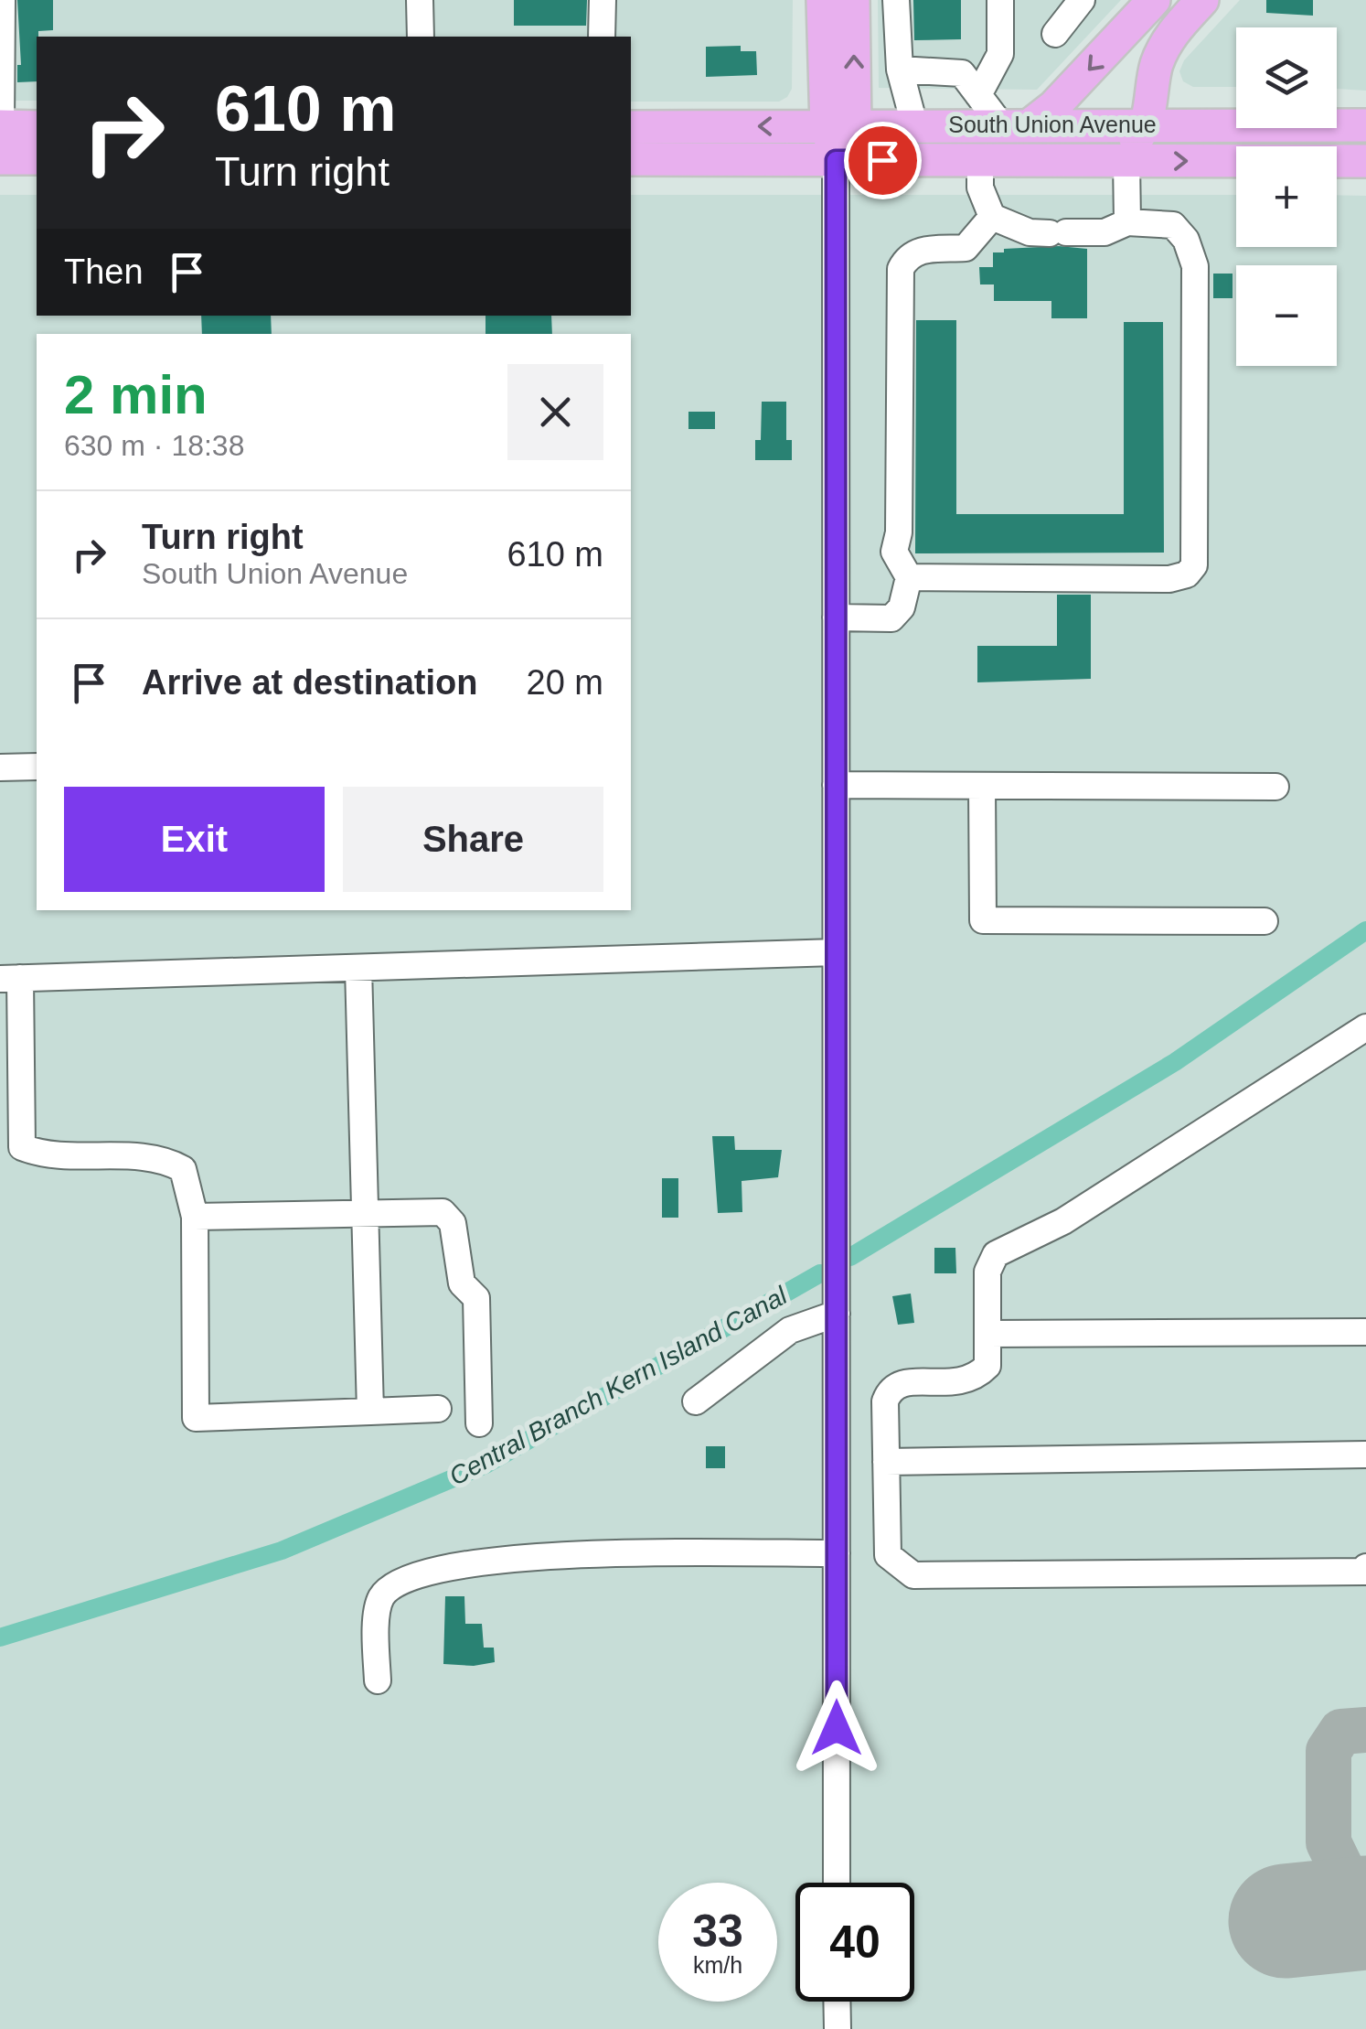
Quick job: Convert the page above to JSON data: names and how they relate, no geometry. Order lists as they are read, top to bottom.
{
  "streets": {
    "main road": ["South Union Avenue"]
  },
  "water": ["Central Branch Kern Island Canal"],
  "page": {
    "map_buttons": ["+", "−"],
    "turn": ["610 m", "Turn right"],
    "then": "Then",
    "heading": ["2 min", "630 m · 18:38"],
    "list": [
      {
        "name": "Turn right",
        "note": "South Union Avenue",
        "value": "610 m"
      },
      {
        "name": "Arrive at destination",
        "value": "20 m"
      }
    ],
    "buttons": ["Exit", "Share"],
    "speed": "33 km/h",
    "limit": "40"
  }
}
